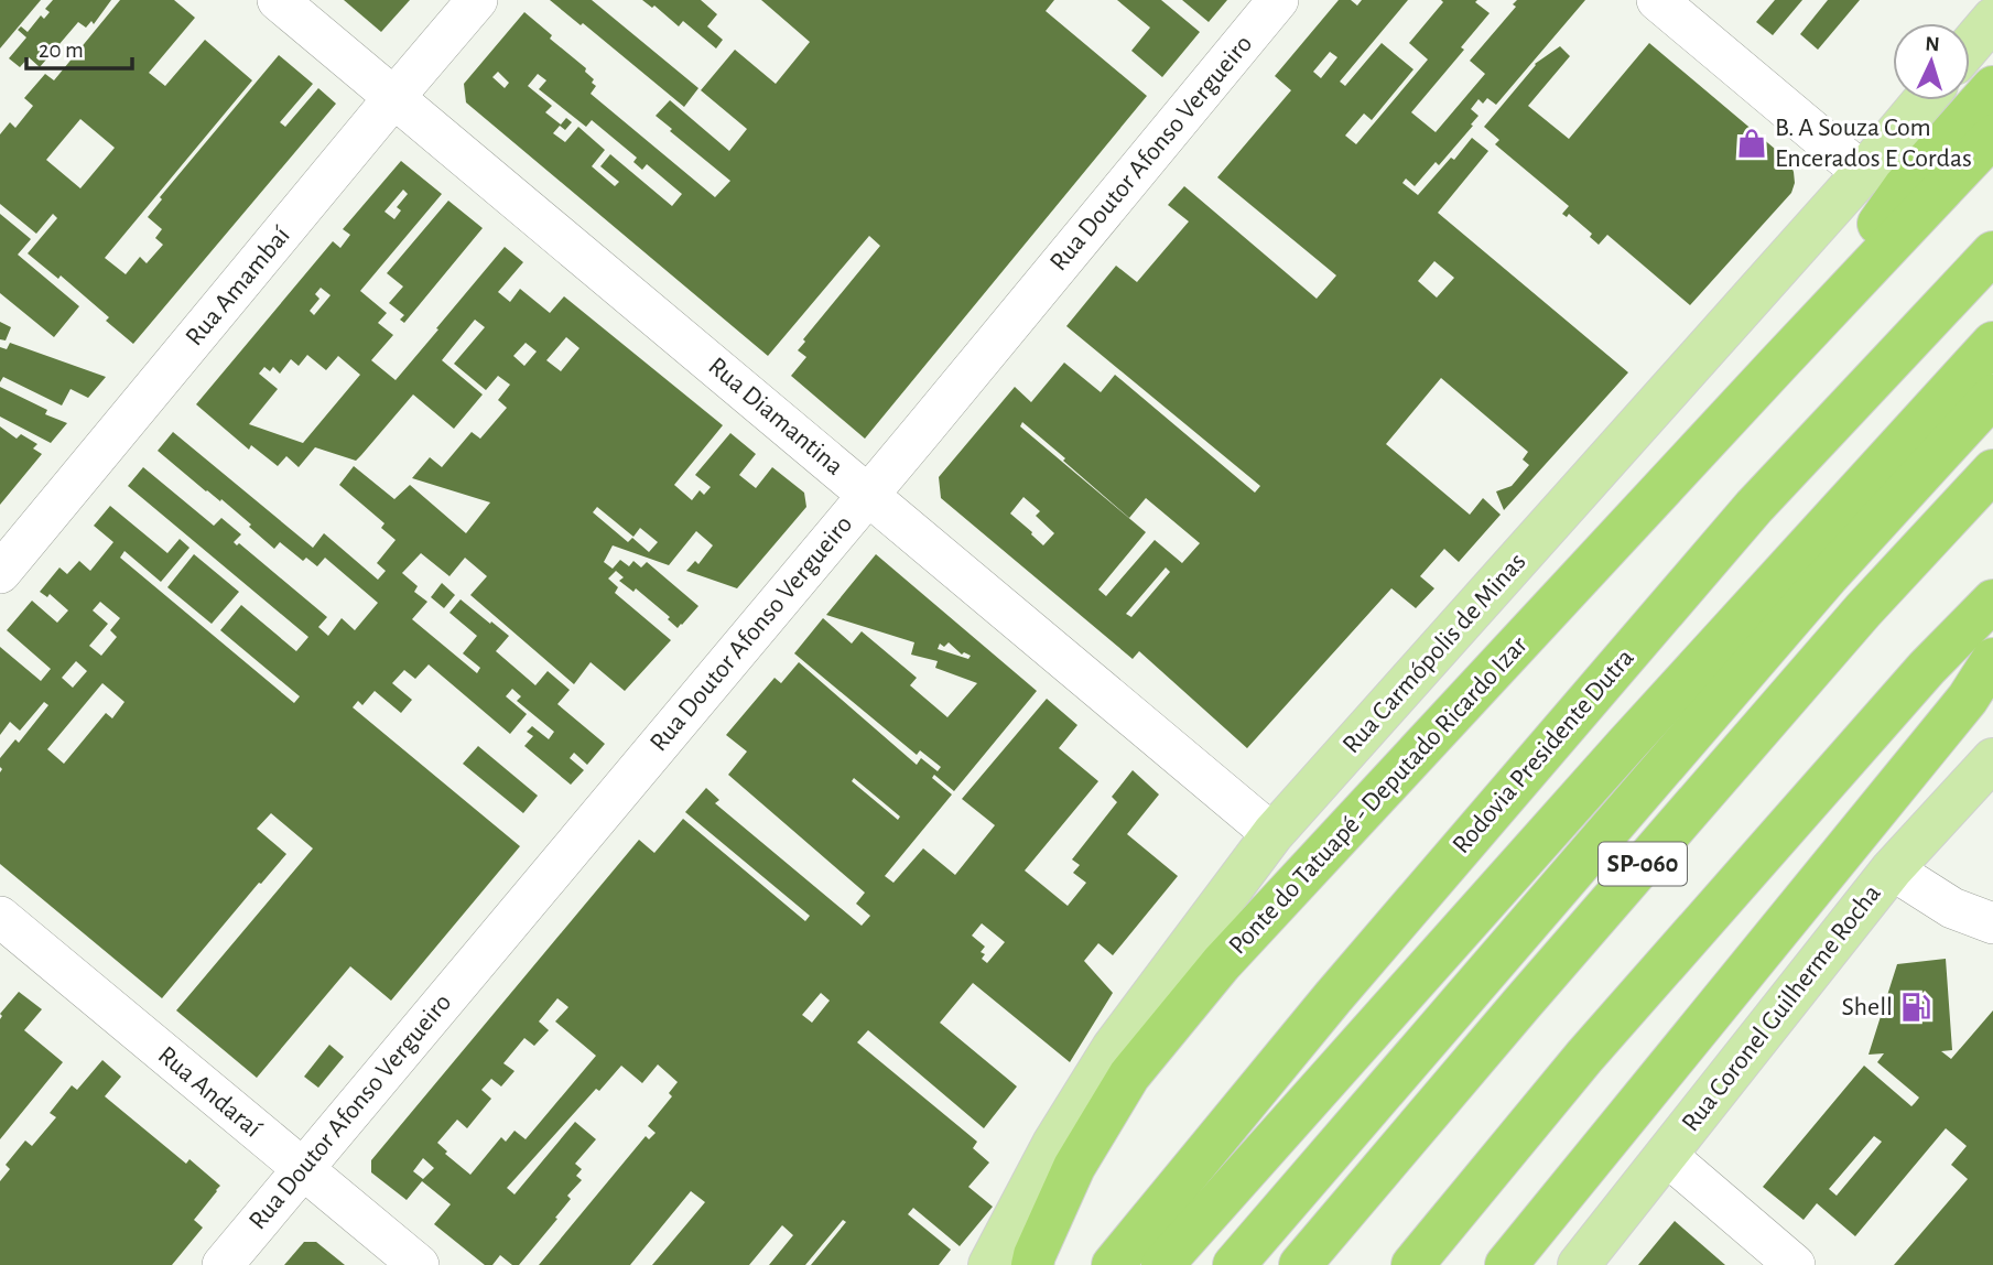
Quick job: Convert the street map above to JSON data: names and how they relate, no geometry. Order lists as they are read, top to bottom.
{
  "streets": {
    "highway": ["Rodovia Presidente Dutra", "Ponte do Tatuapé - Deputado Ricardo Izar", "SP-060"],
    "main road": ["Rua Carmópolis de Minas", "Rua Coronel Guilherme Rocha"],
    "street": [
      "Rua Doutor Afonso Vergueiro",
      "Rua Amambaí",
      "Rua Diamantina",
      "Rua Andaraí"
    ]
  },
  "crossings": [
    ["Rua Doutor Afonso Vergueiro", "Rua Diamantina"],
    ["Rua Doutor Afonso Vergueiro", "Rua Andaraí"],
    ["Rua Amambaí", "Rua Diamantina"],
    ["Rua Diamantina", "Rua Carmópolis de Minas"]
  ],
  "places": {
    "shop": ["B. A Souza Com Encerados E Cordas"],
    "fuel station": ["Shell"]
  },
  "scale_bar": "20 m",
  "north": "top"
}
